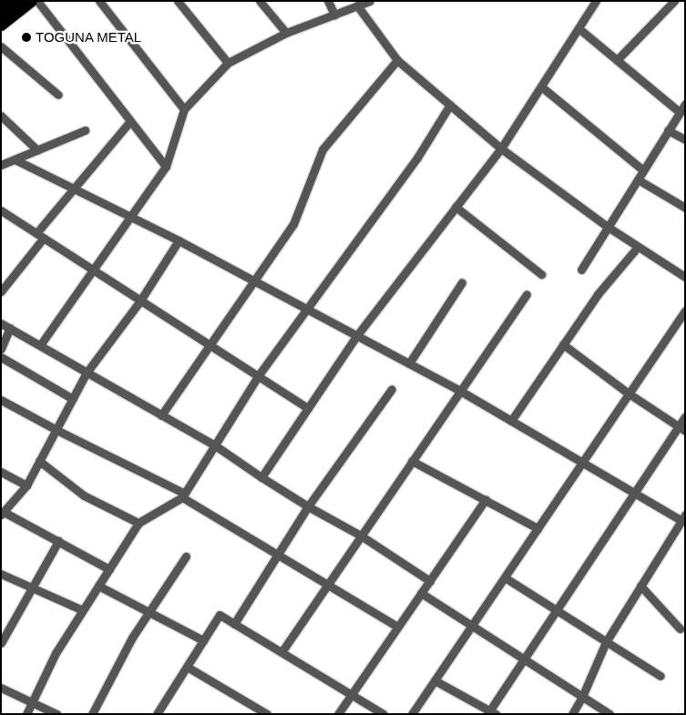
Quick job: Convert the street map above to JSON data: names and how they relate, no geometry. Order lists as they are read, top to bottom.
{
  "places": ["TOGUNA METAL"]
}
